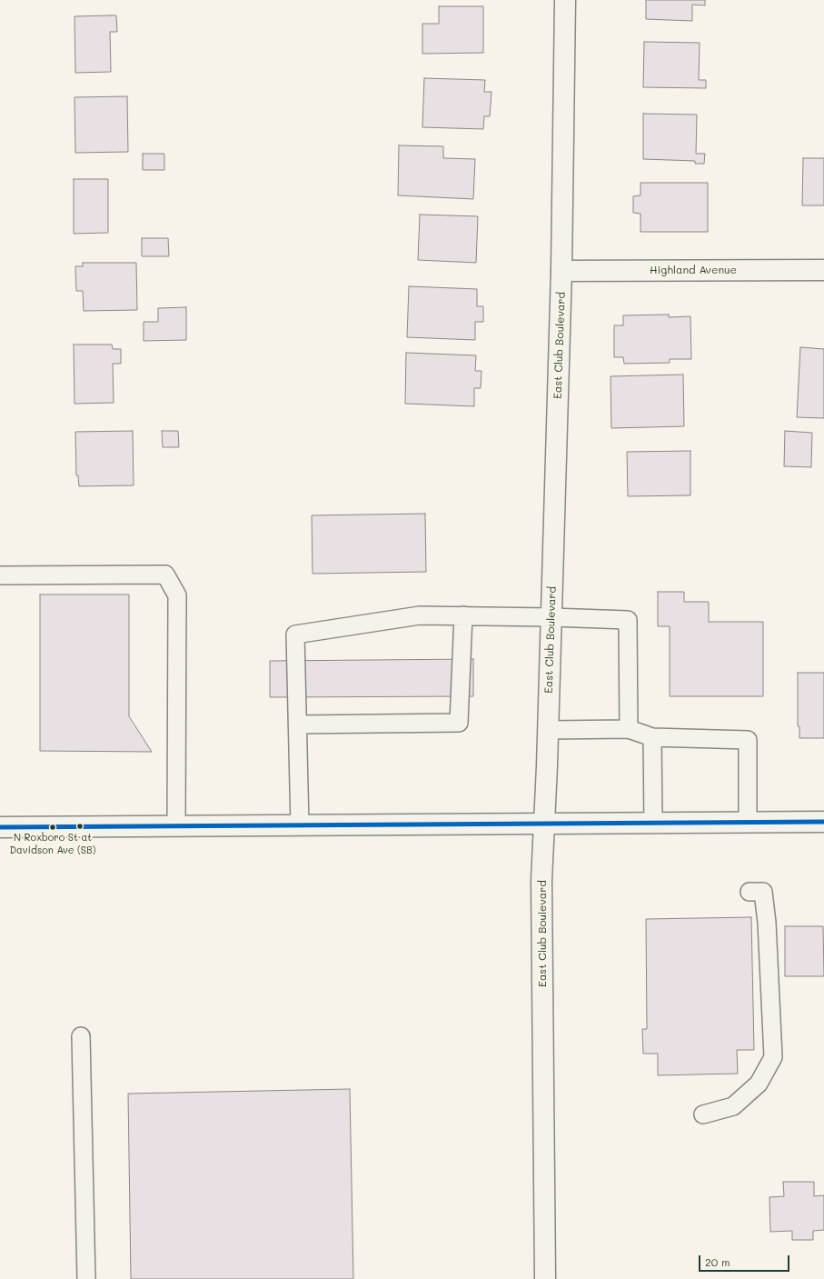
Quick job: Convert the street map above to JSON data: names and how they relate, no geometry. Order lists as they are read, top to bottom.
{
  "streets": {
    "street": ["Highland Avenue", "East Club Boulevard"]
  },
  "crossings": [
    ["Highland Avenue", "East Club Boulevard"]
  ],
  "places": ["N Roxboro St at Davidson Ave (SB)"],
  "scale_bar": "20 m"
}
